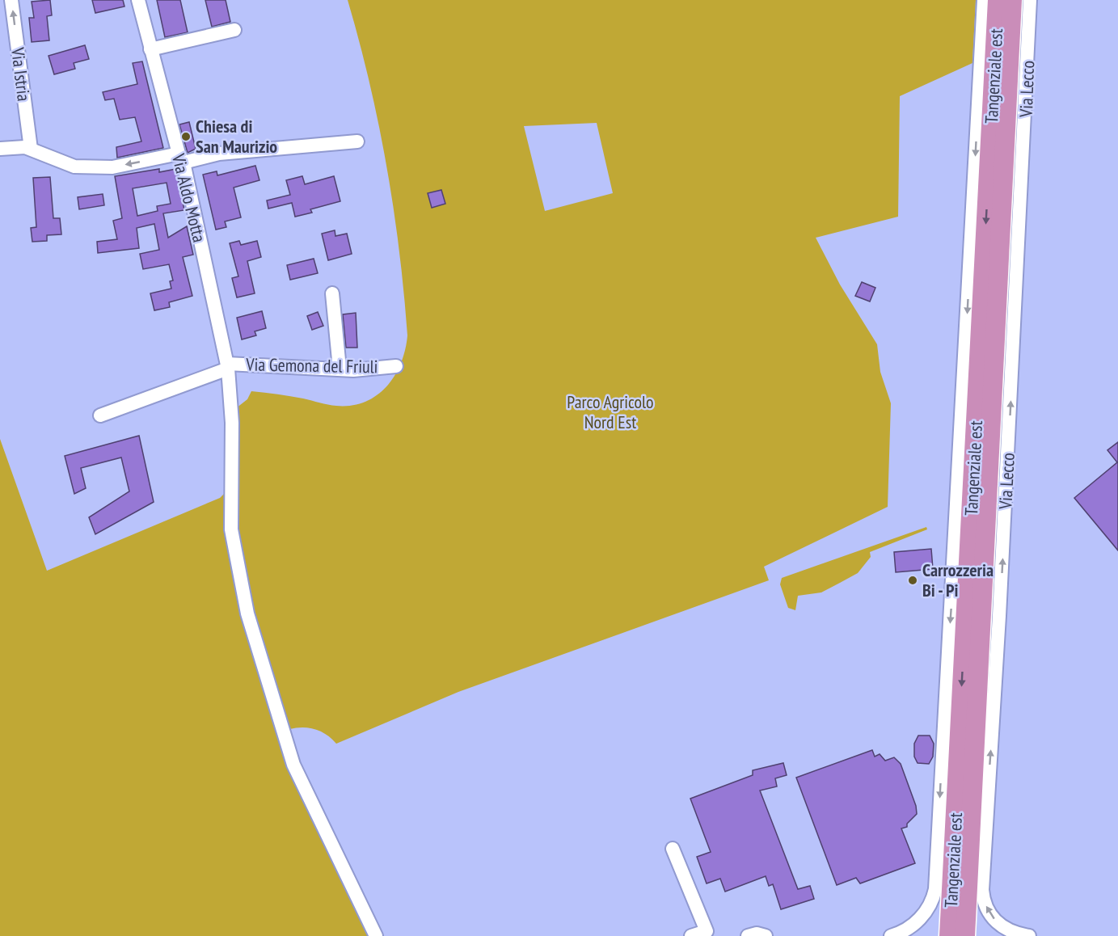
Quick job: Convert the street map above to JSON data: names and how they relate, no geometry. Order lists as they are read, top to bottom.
{
  "streets": {
    "highway": ["Tangenziale est"],
    "street": [
      "Via Istria",
      "Via Lecco",
      "Via Aldo Motta",
      "Via Gemona del Friuli"
    ]
  },
  "crossings": [
    ["Via Aldo Motta", "Via Gemona del Friuli"]
  ],
  "one_way": ["Via Istria"],
  "parks": ["Parco Agricolo Nord Est"],
  "places": ["Chiesa di San Maurizio", "Carrozzeria Bi - Pi"]
}
